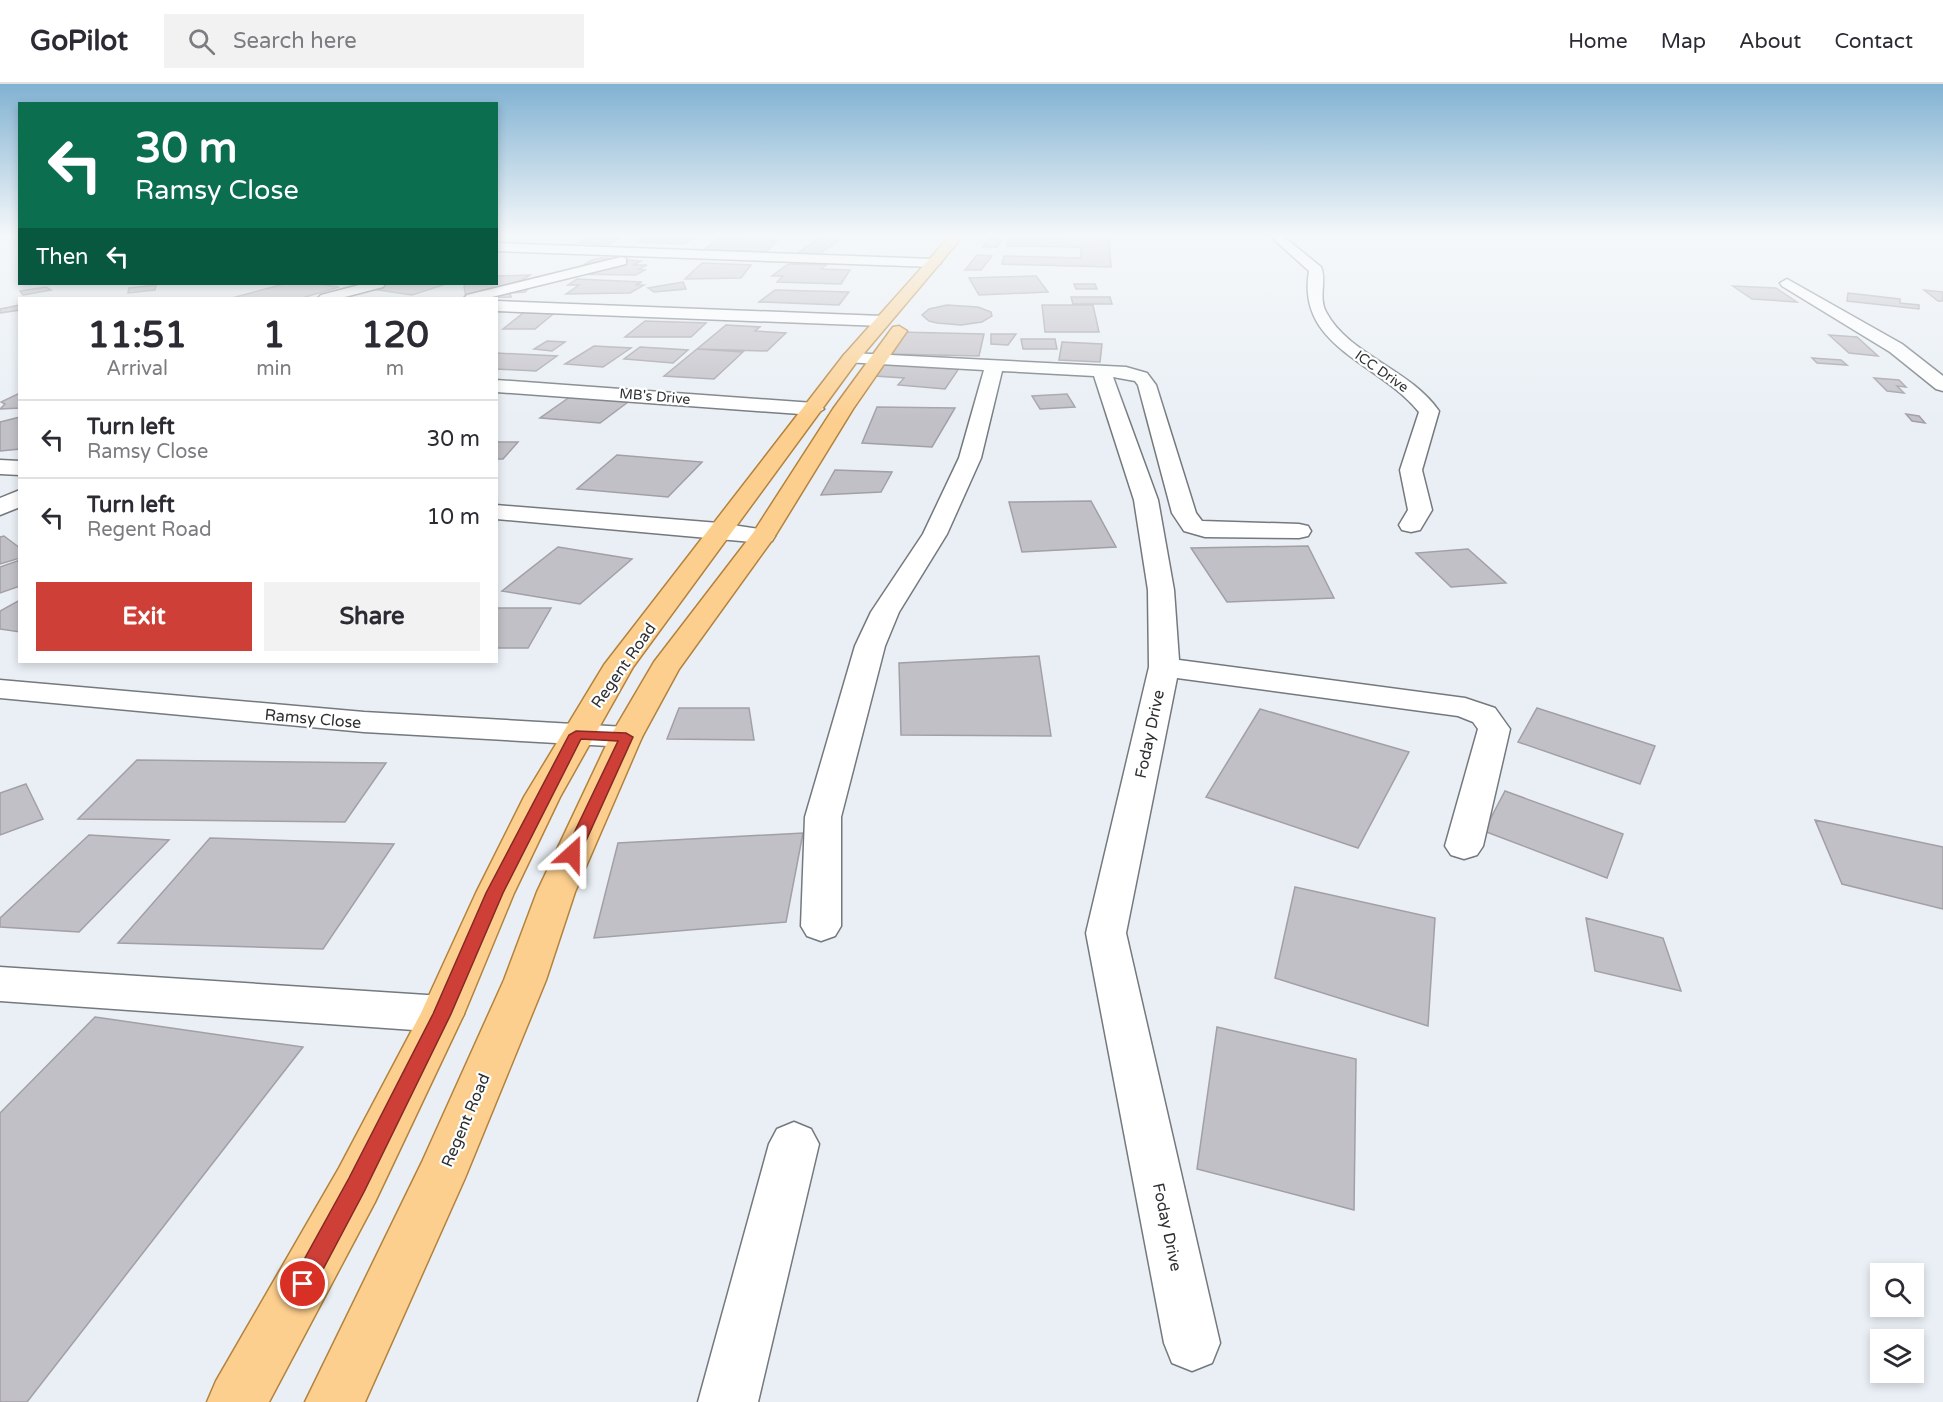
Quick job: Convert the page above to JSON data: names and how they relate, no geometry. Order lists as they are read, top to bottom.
{
  "streets": {
    "main road": ["Regent Road"],
    "street": [
      "ICC Drive",
      "MB's Drive",
      "Ramsy Close",
      "Foday Drive"
    ]
  },
  "crossings": [
    ["MB's Drive", "Regent Road"],
    ["Regent Road", "Ramsy Close"]
  ],
  "page": {
    "header": "GoPilot",
    "search": "Search here",
    "nav": [
      "Home",
      "Map",
      "About",
      "Contact"
    ],
    "turn": ["30 m", "Ramsy Close"],
    "then": "Then",
    "eta": [
      "11:51",
      "Arrival",
      "1",
      "min",
      "120",
      "m"
    ],
    "list": [
      {
        "name": "Turn left",
        "note": "Ramsy Close",
        "value": "30 m"
      },
      {
        "name": "Turn left",
        "note": "Regent Road",
        "value": "10 m"
      }
    ],
    "buttons": ["Exit", "Share"]
  }
}
